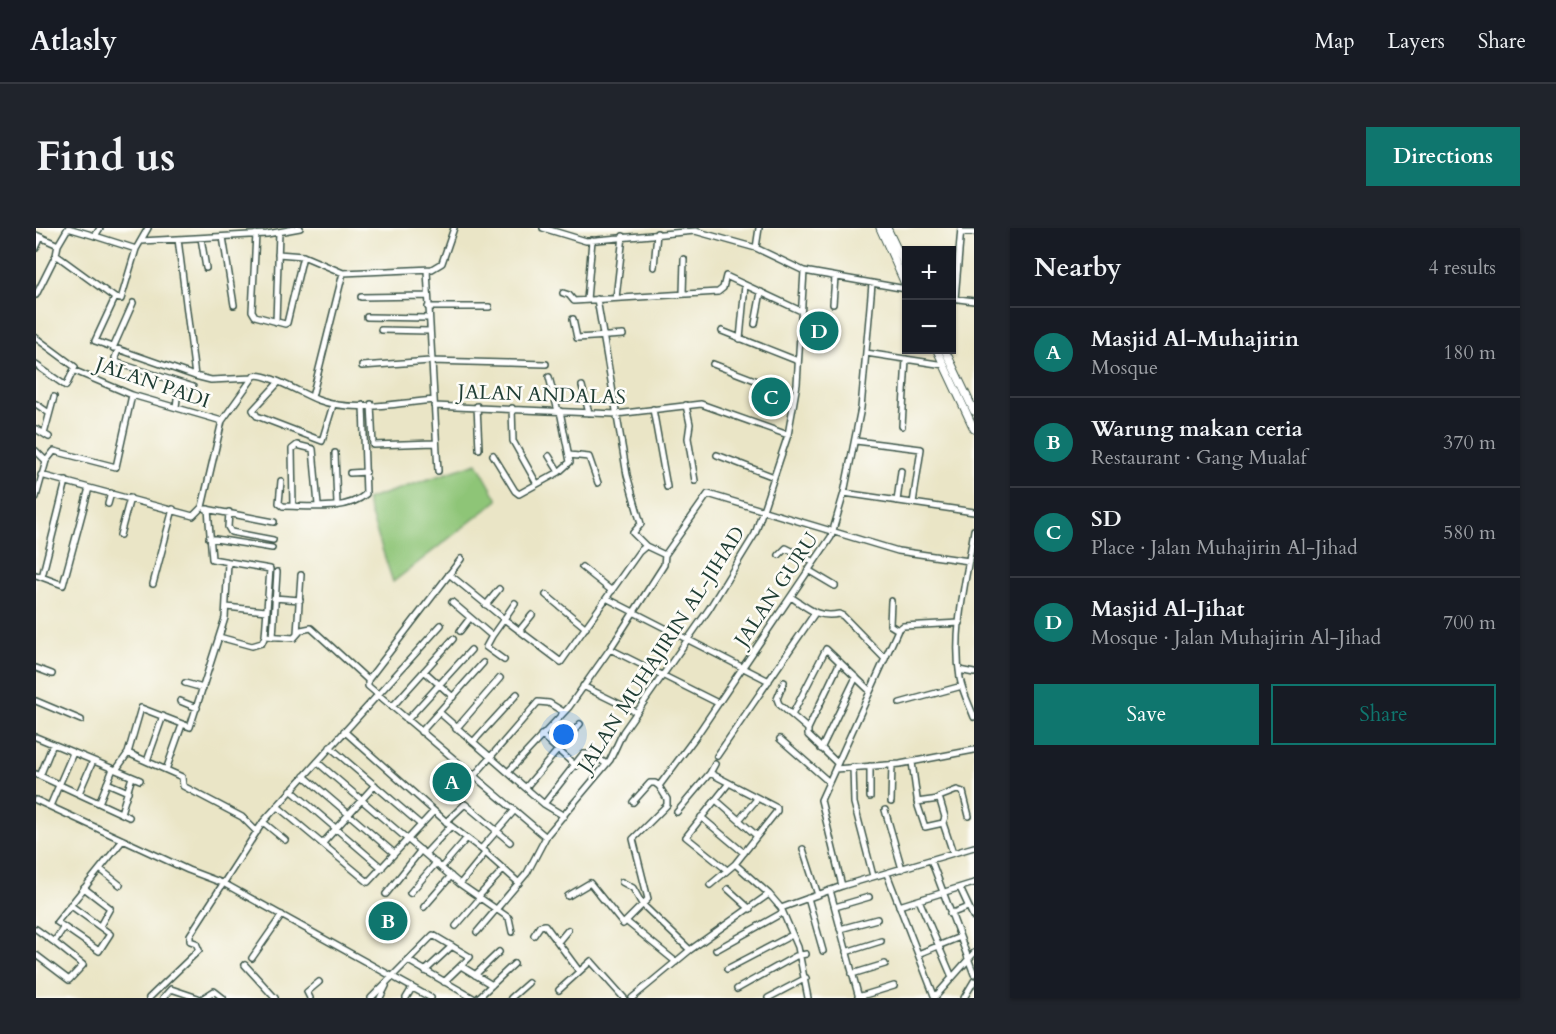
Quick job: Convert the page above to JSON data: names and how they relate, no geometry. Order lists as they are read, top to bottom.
{
  "streets": {
    "street": [
      "JALAN PADI",
      "JALAN ANDALAS",
      "JALAN GURU",
      "JALAN MUHAJIRIN AL-JIHAD"
    ]
  },
  "crossings": [
    ["JALAN ANDALAS", "JALAN MUHAJIRIN AL-JIHAD"]
  ],
  "page": {
    "header": "Atlasly",
    "nav": ["Map", "Layers", "Share"],
    "buttons": [
      "Directions",
      ["Save", "Share"]
    ],
    "title": "Find us",
    "heading": ["Nearby", "4 results"],
    "map_buttons": ["+", "−"],
    "list": [
      {
        "mark": "A",
        "name": "Masjid Al-Muhajirin",
        "note": "Mosque",
        "value": "180 m"
      },
      {
        "mark": "B",
        "name": "Warung makan ceria",
        "note": "Restaurant · Gang Mualaf",
        "value": "370 m"
      },
      {
        "mark": "C",
        "name": "SD",
        "note": "Place · Jalan Muhajirin Al-Jihad",
        "value": "580 m"
      },
      {
        "mark": "D",
        "name": "Masjid Al-Jihat",
        "note": "Mosque · Jalan Muhajirin Al-Jihad",
        "value": "700 m"
      }
    ],
    "pins": [
      "D",
      "C",
      "A",
      "B"
    ]
  }
}
